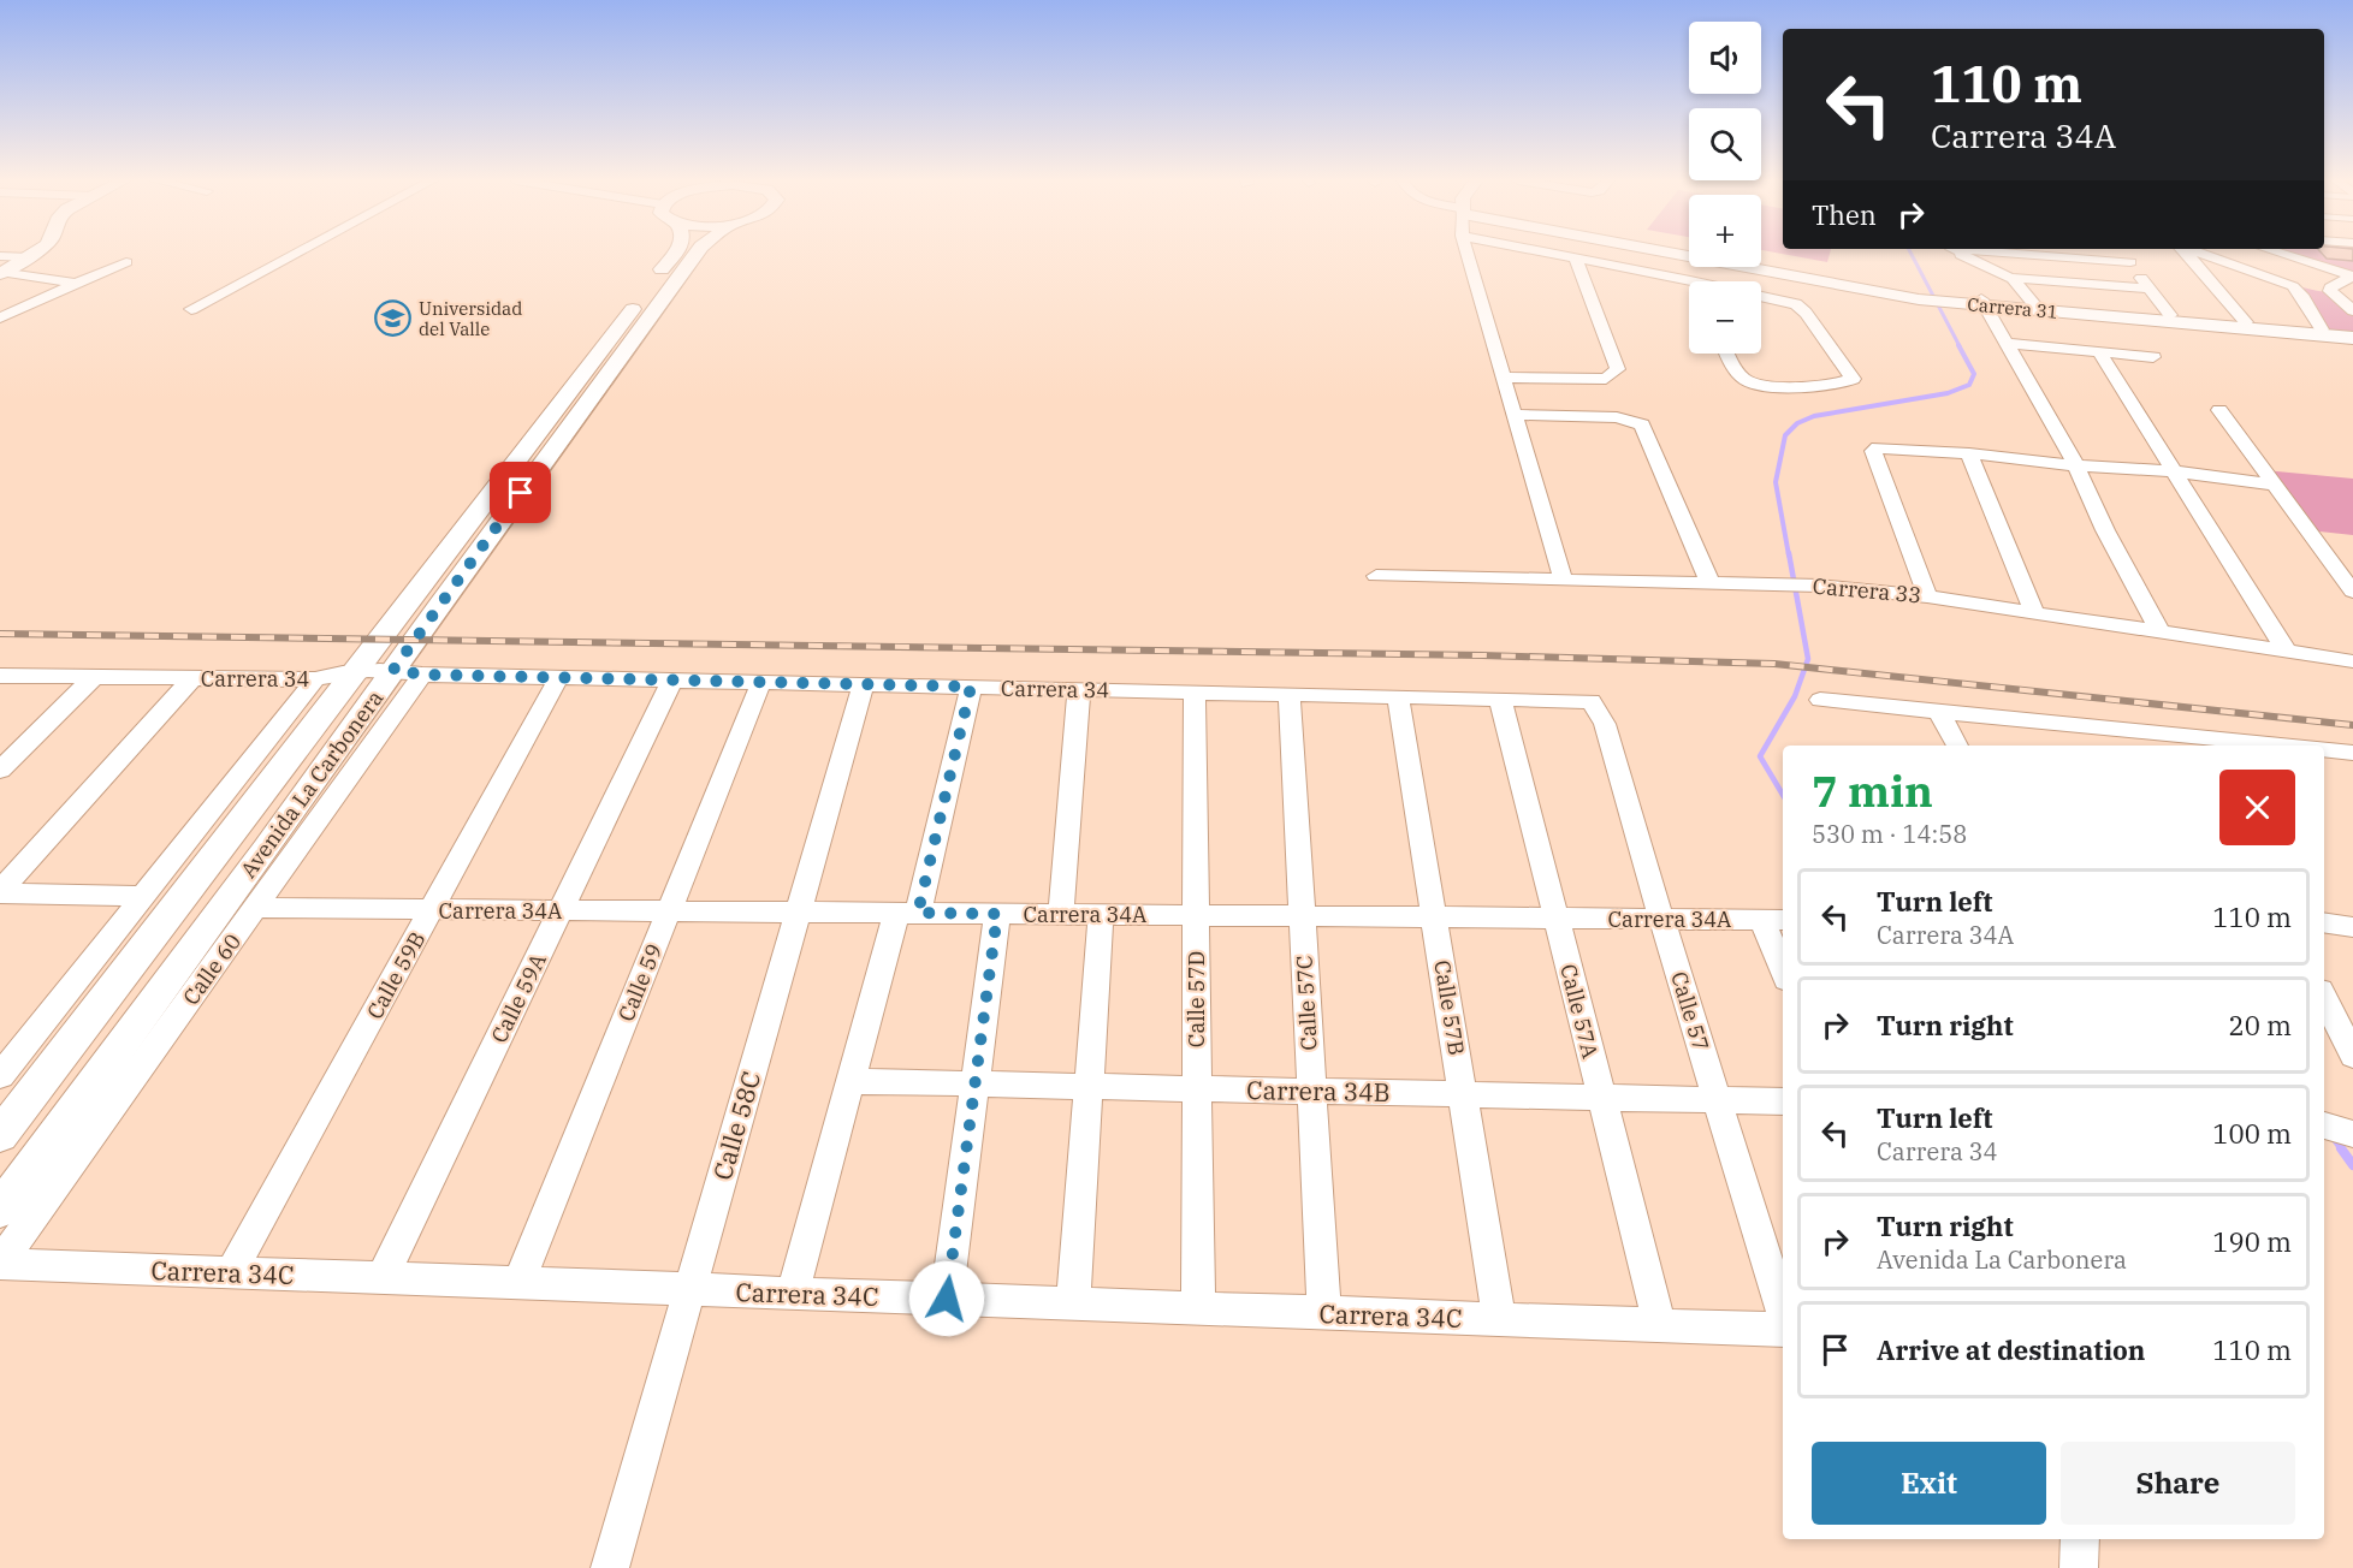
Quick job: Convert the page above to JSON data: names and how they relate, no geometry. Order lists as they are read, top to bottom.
{
  "streets": {
    "street": [
      "Carrera 31",
      "Carrera 33",
      "Carrera 34",
      "Avenida La Carbonera",
      "Carrera 34A",
      "Calle 60",
      "Calle 59B",
      "Calle 59",
      "Calle 59A",
      "Calle 57D",
      "Calle 57C",
      "Calle 57B",
      "Calle 57A",
      "Calle 57",
      "Carrera 34B",
      "Calle 58C",
      "Carrera 34C"
    ]
  },
  "crossings": [
    ["Carrera 34", "Avenida La Carbonera"],
    ["Carrera 34", "Calle 60"],
    ["Carrera 34", "Calle 59B"],
    ["Carrera 34", "Calle 59"],
    ["Carrera 34", "Calle 59A"],
    ["Carrera 34", "Calle 57D"],
    ["Carrera 34", "Calle 57C"],
    ["Carrera 34", "Calle 57B"],
    ["Carrera 34", "Calle 57A"],
    ["Carrera 34", "Calle 57"],
    ["Carrera 34", "Calle 58C"],
    ["Carrera 34A", "Calle 60"],
    ["Carrera 34A", "Calle 59B"],
    ["Carrera 34A", "Calle 59"],
    ["Carrera 34A", "Calle 59A"],
    ["Carrera 34A", "Calle 57D"],
    ["Carrera 34A", "Calle 57C"],
    ["Carrera 34A", "Calle 57B"],
    ["Carrera 34A", "Calle 57A"],
    ["Carrera 34A", "Calle 57"],
    ["Carrera 34A", "Calle 58C"],
    ["Calle 60", "Carrera 34C"],
    ["Calle 59B", "Carrera 34C"],
    ["Calle 59", "Carrera 34C"],
    ["Calle 59A", "Carrera 34C"],
    ["Calle 57D", "Carrera 34B"],
    ["Calle 57D", "Carrera 34C"],
    ["Calle 57C", "Carrera 34B"],
    ["Calle 57C", "Carrera 34C"],
    ["Calle 57B", "Carrera 34B"],
    ["Calle 57B", "Carrera 34C"],
    ["Calle 57A", "Carrera 34B"],
    ["Calle 57A", "Carrera 34C"],
    ["Calle 57", "Carrera 34B"],
    ["Calle 58C", "Carrera 34C"]
  ],
  "places": {
    "school or university": ["Universidad del Valle"]
  },
  "page": {
    "map_buttons": ["+", "−"],
    "turn": ["110 m", "Carrera 34A"],
    "then": "Then",
    "heading": ["7 min", "530 m · 14:58"],
    "list": [
      {
        "name": "Turn left",
        "note": "Carrera 34A",
        "value": "110 m"
      },
      {
        "name": "Turn right",
        "value": "20 m"
      },
      {
        "name": "Turn left",
        "note": "Carrera 34",
        "value": "100 m"
      },
      {
        "name": "Turn right",
        "note": "Avenida La Carbonera",
        "value": "190 m"
      },
      {
        "name": "Arrive at destination",
        "value": "110 m"
      }
    ],
    "buttons": ["Exit", "Share"]
  }
}
